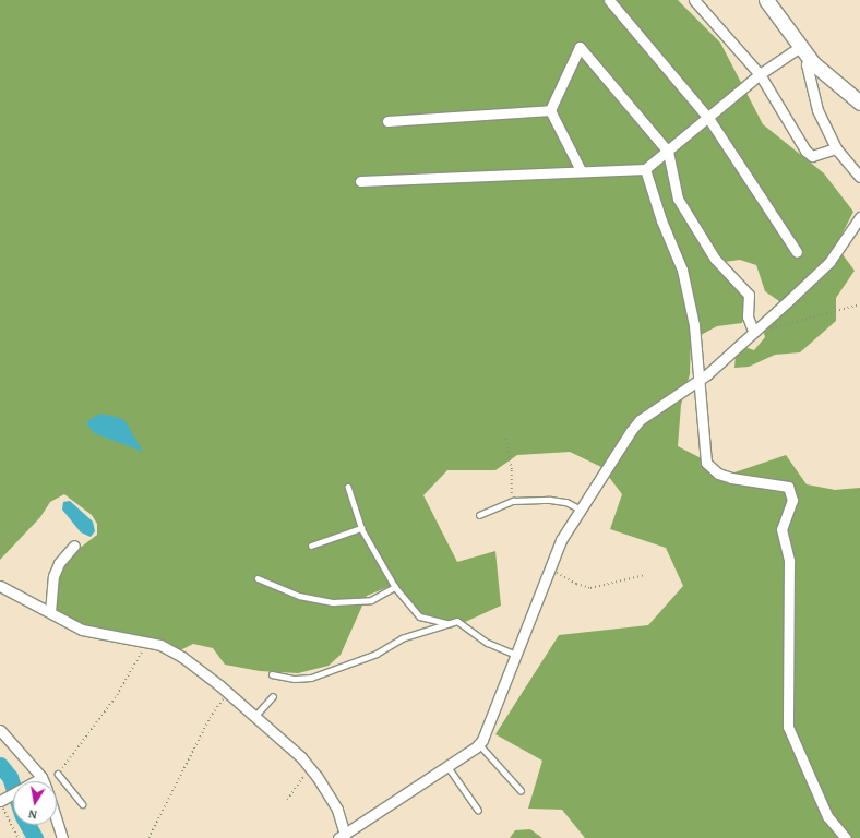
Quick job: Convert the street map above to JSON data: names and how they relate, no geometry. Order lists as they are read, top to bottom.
{
  "north": "bottom"
}
